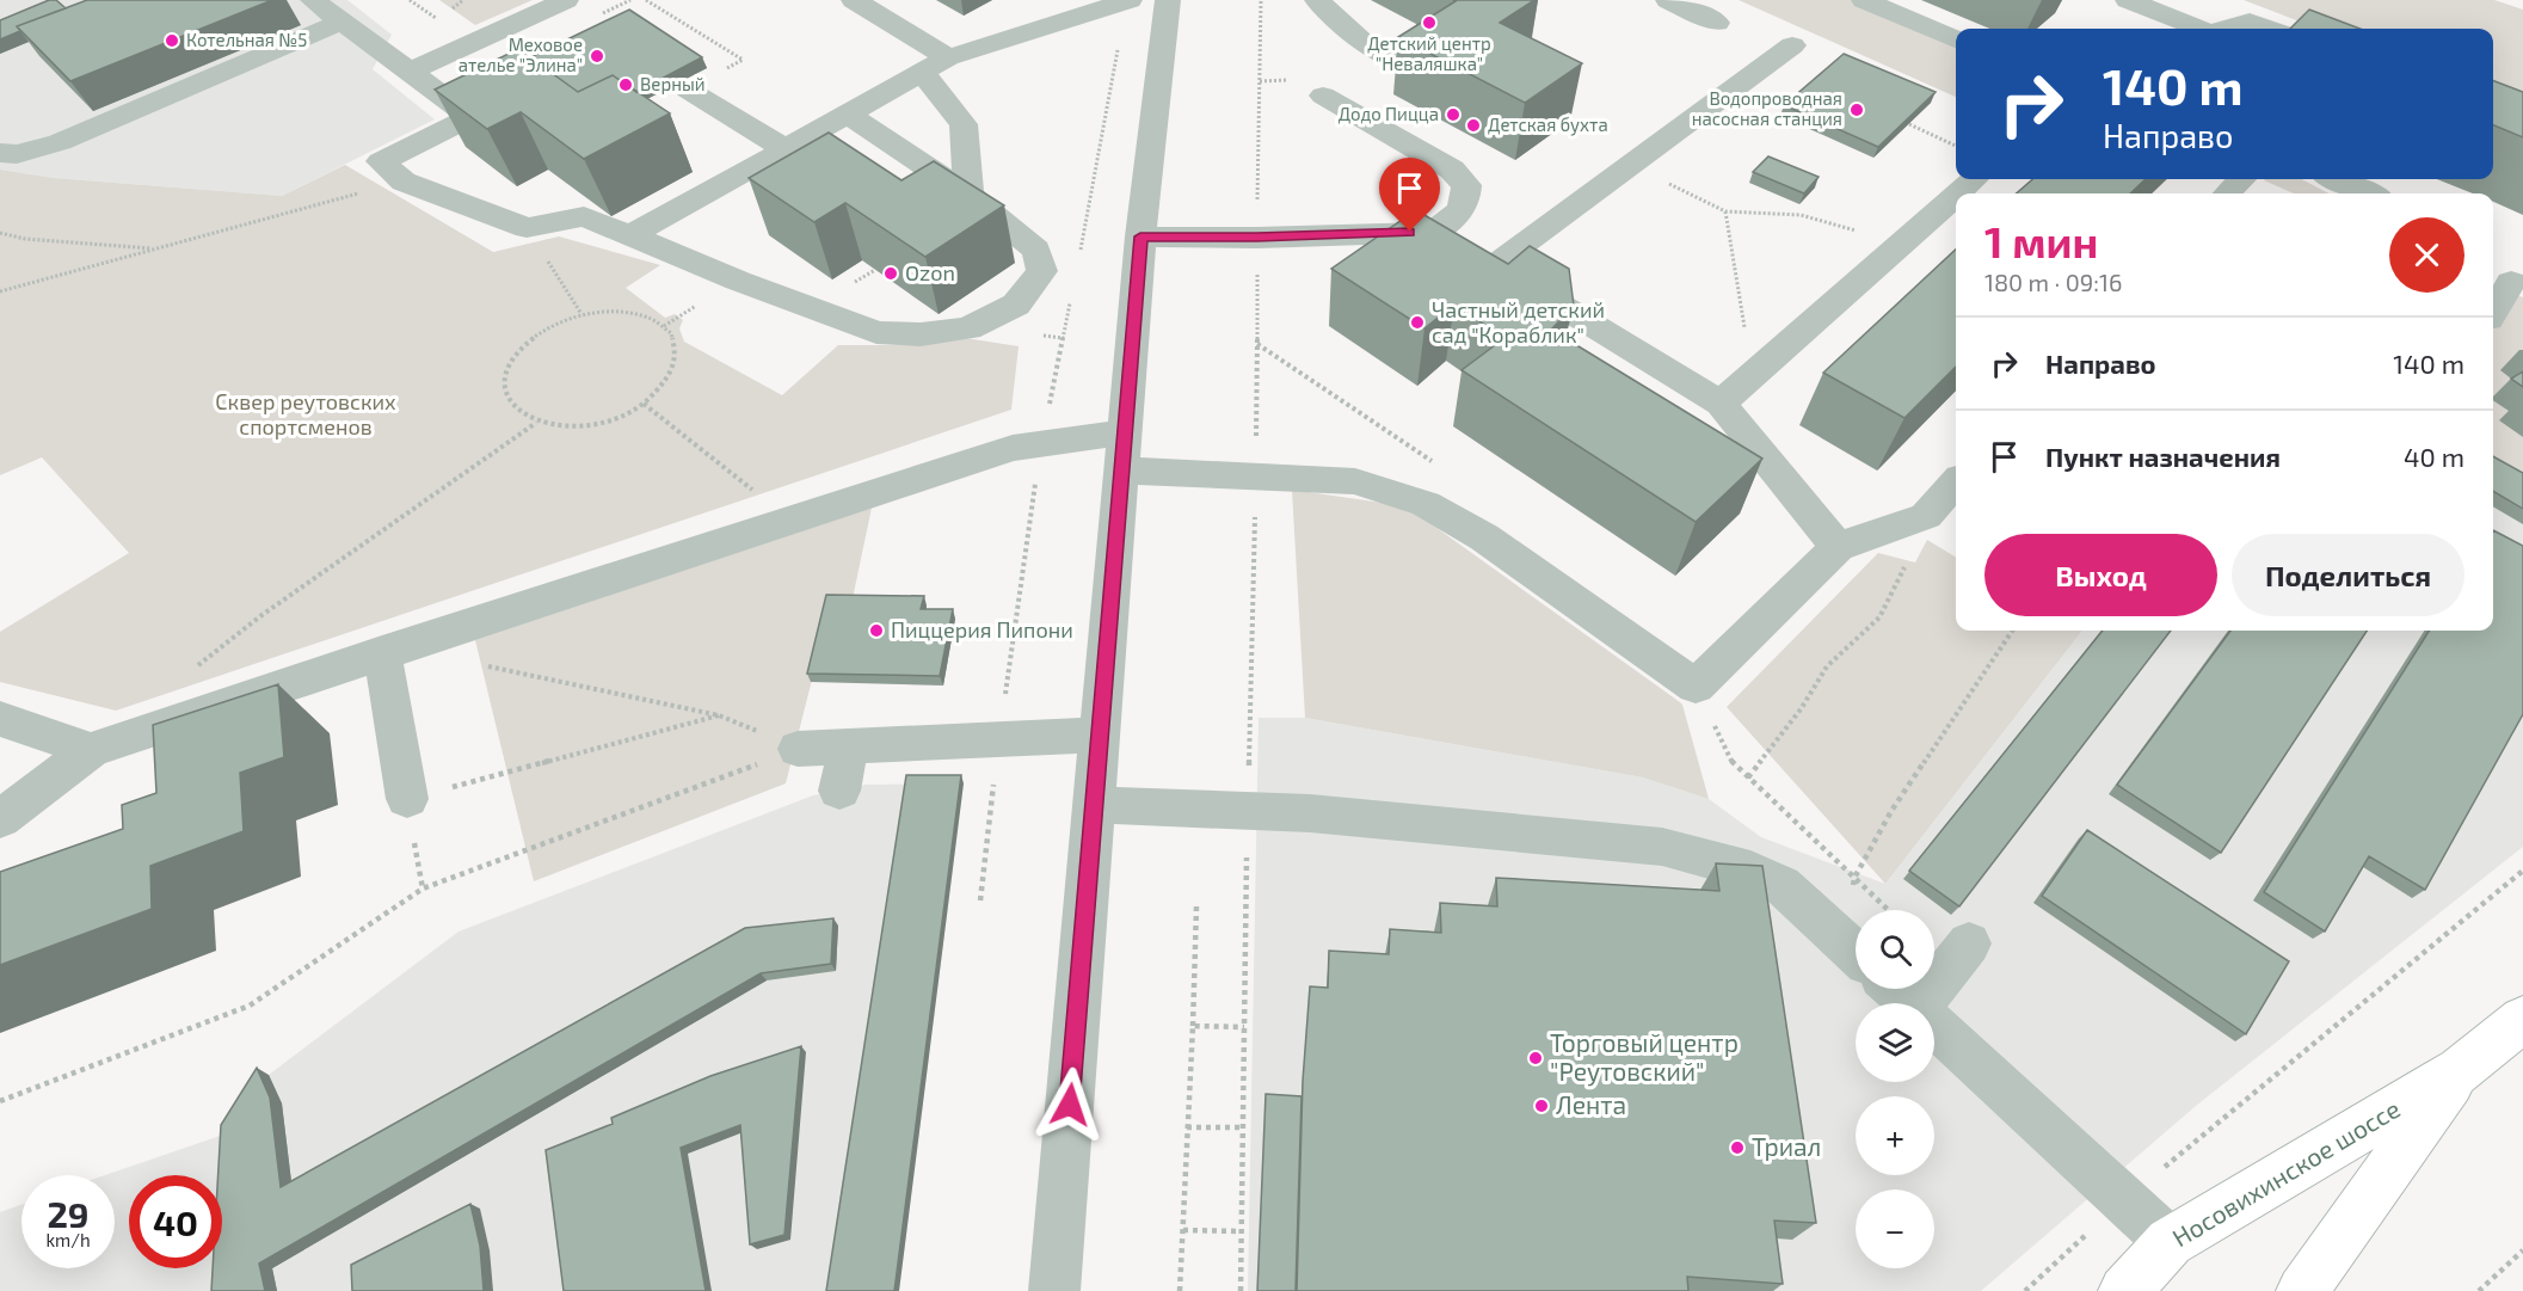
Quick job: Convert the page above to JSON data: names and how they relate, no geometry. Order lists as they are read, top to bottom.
{
  "streets": {
    "main road": ["Носовихинское шоссе"]
  },
  "parks": ["Сквер реутовских спортсменов"],
  "places": [
    "Детский центр \"Неваляшка\"",
    "Котельная №5",
    "Меховое ателье \"Элина\"",
    "Верный",
    "Водопроводная насосная станция",
    "Додо Пицца",
    "Детская бухта",
    "Ozon",
    "Частный детский сад \"Кораблик\"",
    "Пиццерия Пипони",
    "Торговый центр \"Реутовский\"",
    "Лента",
    "Триал"
  ],
  "page": {
    "turn": ["140 m", "Направо"],
    "heading": ["1 мин", "180 m · 09:16"],
    "list": [
      {
        "name": "Направо",
        "value": "140 m"
      },
      {
        "name": "Пункт назначения",
        "value": "40 m"
      }
    ],
    "buttons": ["Выход", "Поделиться"],
    "map_buttons": ["+", "−"],
    "speed": "29 km/h",
    "limit": "40"
  }
}
